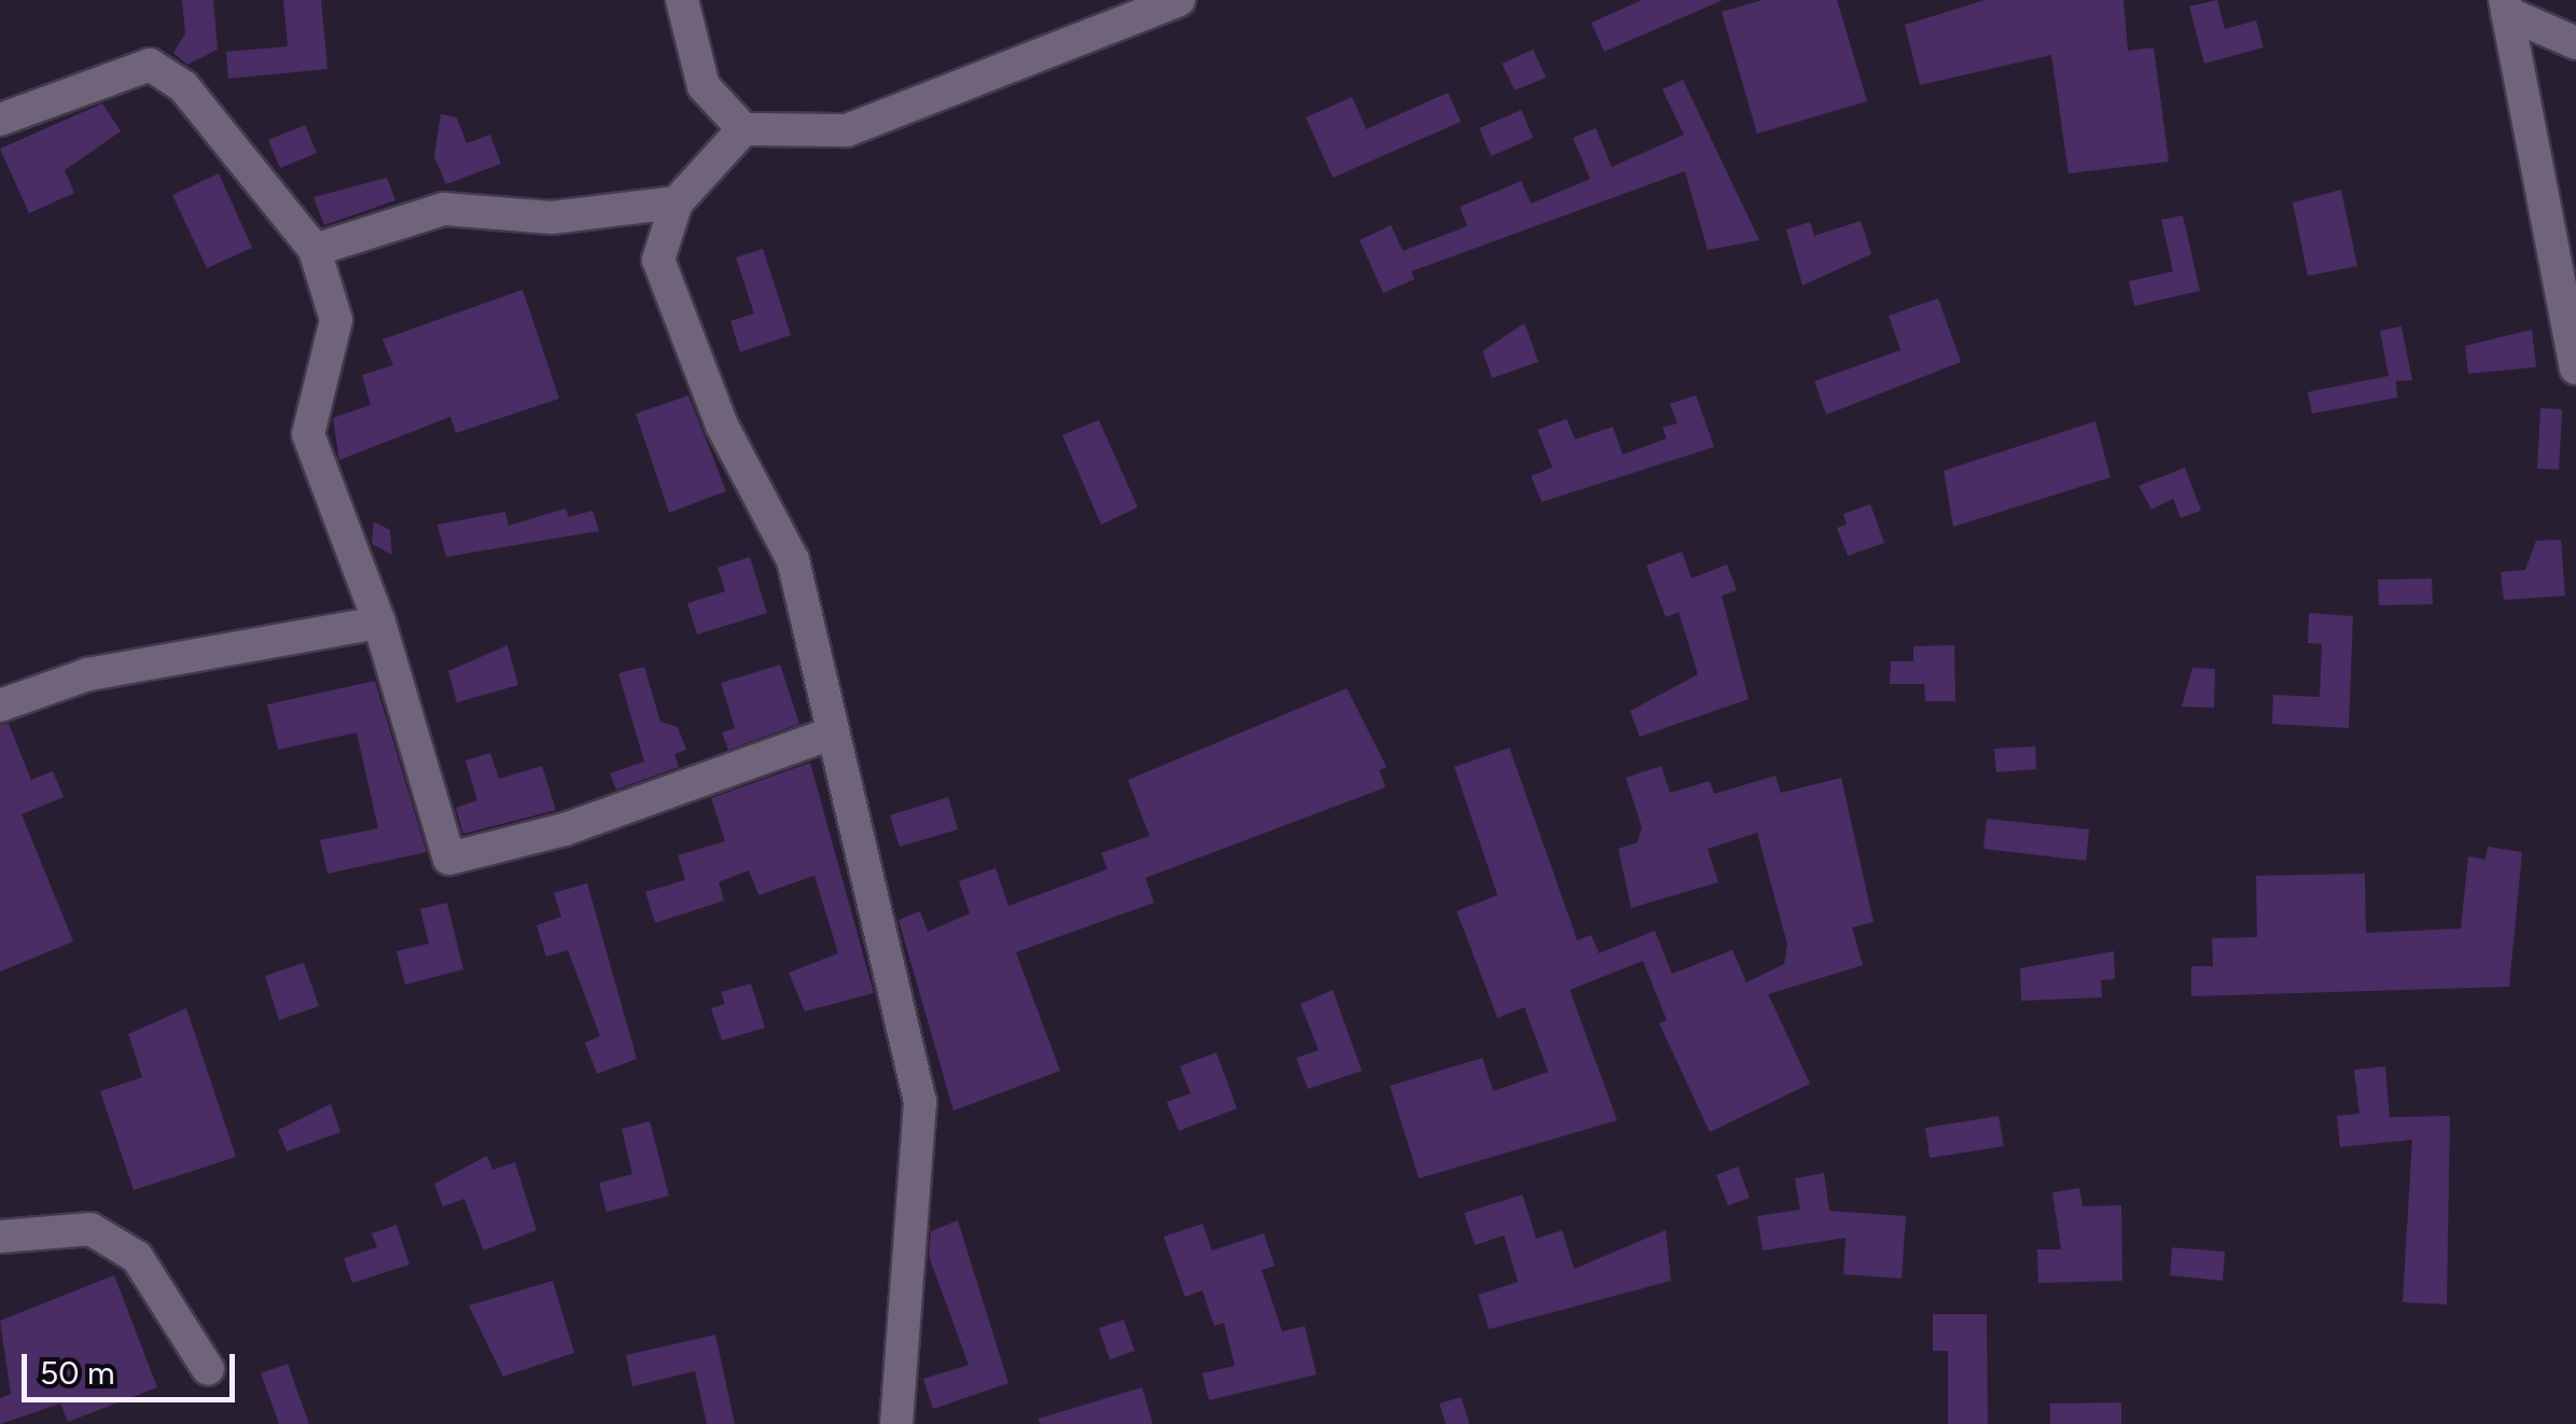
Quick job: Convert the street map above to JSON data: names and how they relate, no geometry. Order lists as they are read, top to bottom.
{
  "scale_bar": "50 m"
}
